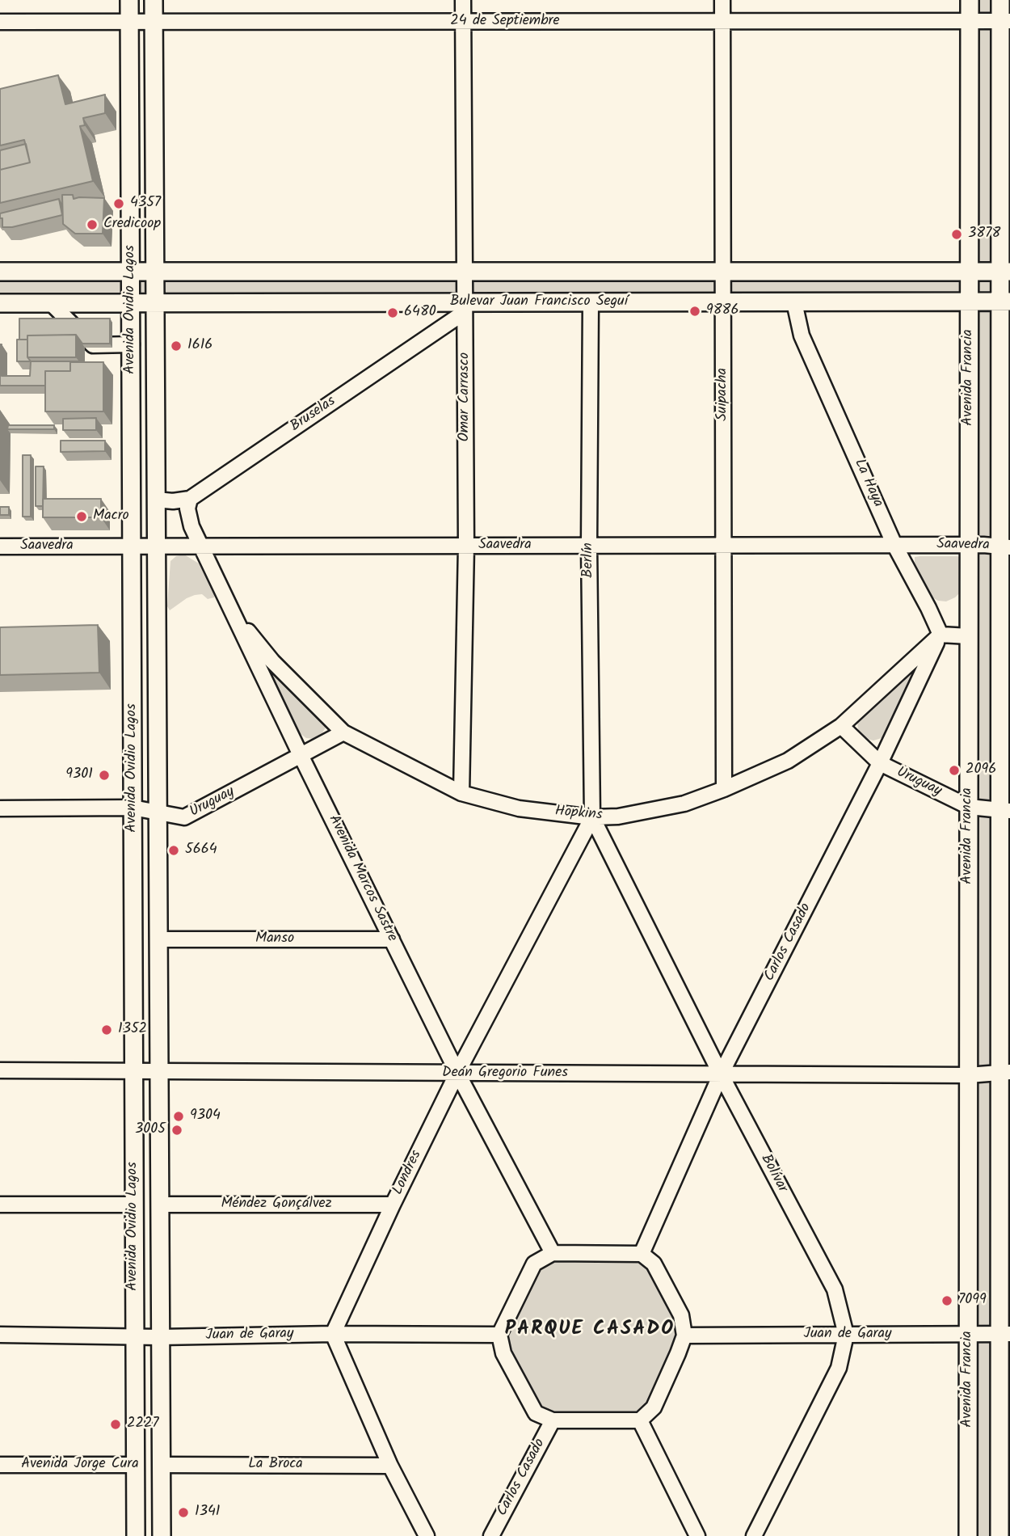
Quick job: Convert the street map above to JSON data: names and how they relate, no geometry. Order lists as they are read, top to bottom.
{
  "streets": {
    "main road": [
      "Bulevar Juan Francisco Seguí",
      "Avenida Ovidio Lagos",
      "Avenida Francia",
      "Avenida Jorge Cura"
    ],
    "street": [
      "24 de Septiembre",
      "Suipacha",
      "Omar Carrasco",
      "Bruselas",
      "La Haya",
      "Saavedra",
      "Berlín",
      "Uruguay",
      "Hopkins",
      "Avenida Marcos Sastre",
      "Manso",
      "Carlos Casado",
      "Deán Gregorio Funes",
      "Londres",
      "Bolívar",
      "Méndez Gonçálvez",
      "Juan de Garay",
      "La Broca"
    ]
  },
  "crossings": [
    ["24 de Septiembre", "Avenida Ovidio Lagos"],
    ["24 de Septiembre", "Avenida Francia"],
    ["24 de Septiembre", "Suipacha"],
    ["24 de Septiembre", "Omar Carrasco"],
    ["Bulevar Juan Francisco Seguí", "Avenida Ovidio Lagos"],
    ["Bulevar Juan Francisco Seguí", "Avenida Francia"],
    ["Bulevar Juan Francisco Seguí", "Suipacha"],
    ["Bulevar Juan Francisco Seguí", "Omar Carrasco"],
    ["Bulevar Juan Francisco Seguí", "Bruselas"],
    ["Bulevar Juan Francisco Seguí", "La Haya"],
    ["Bulevar Juan Francisco Seguí", "Berlín"],
    ["Avenida Ovidio Lagos", "Saavedra"],
    ["Avenida Ovidio Lagos", "Uruguay"],
    ["Avenida Ovidio Lagos", "Manso"],
    ["Avenida Ovidio Lagos", "Deán Gregorio Funes"],
    ["Avenida Ovidio Lagos", "Méndez Gonçálvez"],
    ["Avenida Ovidio Lagos", "Juan de Garay"],
    ["Avenida Ovidio Lagos", "Avenida Jorge Cura"],
    ["Avenida Ovidio Lagos", "La Broca"],
    ["Avenida Francia", "Saavedra"],
    ["Avenida Francia", "Uruguay"],
    ["Avenida Francia", "Deán Gregorio Funes"],
    ["Avenida Francia", "Juan de Garay"],
    ["Suipacha", "Saavedra"],
    ["Suipacha", "Hopkins"],
    ["Omar Carrasco", "Bruselas"],
    ["Omar Carrasco", "Saavedra"],
    ["Omar Carrasco", "Hopkins"],
    ["Bruselas", "Avenida Marcos Sastre"],
    ["La Haya", "Saavedra"],
    ["La Haya", "Hopkins"],
    ["La Haya", "Carlos Casado"],
    ["Saavedra", "Berlín"],
    ["Saavedra", "Avenida Marcos Sastre"],
    ["Berlín", "Hopkins"],
    ["Berlín", "Londres"],
    ["Berlín", "Bolívar"],
    ["Uruguay", "Hopkins"],
    ["Uruguay", "Avenida Marcos Sastre"],
    ["Uruguay", "Carlos Casado"],
    ["Hopkins", "Avenida Marcos Sastre"],
    ["Hopkins", "Carlos Casado"],
    ["Hopkins", "Londres"],
    ["Hopkins", "Bolívar"],
    ["Avenida Marcos Sastre", "Manso"],
    ["Avenida Marcos Sastre", "Carlos Casado"],
    ["Avenida Marcos Sastre", "Deán Gregorio Funes"],
    ["Avenida Marcos Sastre", "Londres"],
    ["Avenida Marcos Sastre", "Juan de Garay"],
    ["Carlos Casado", "Deán Gregorio Funes"],
    ["Carlos Casado", "Bolívar"],
    ["Carlos Casado", "Juan de Garay"],
    ["Deán Gregorio Funes", "Londres"],
    ["Deán Gregorio Funes", "Bolívar"],
    ["Londres", "Bolívar"],
    ["Londres", "Méndez Gonçálvez"],
    ["Londres", "Juan de Garay"],
    ["Bolívar", "Juan de Garay"],
    ["Avenida Jorge Cura", "La Broca"]
  ],
  "districts": ["PARQUE CASADO"],
  "places": [
    "4357",
    "Credicoop",
    "3878",
    "9886",
    "6480",
    "1616",
    "Macro",
    "2096",
    "9301",
    "5664",
    "1352",
    "9304",
    "3005",
    "7099",
    "2227",
    "1341"
  ]
}
